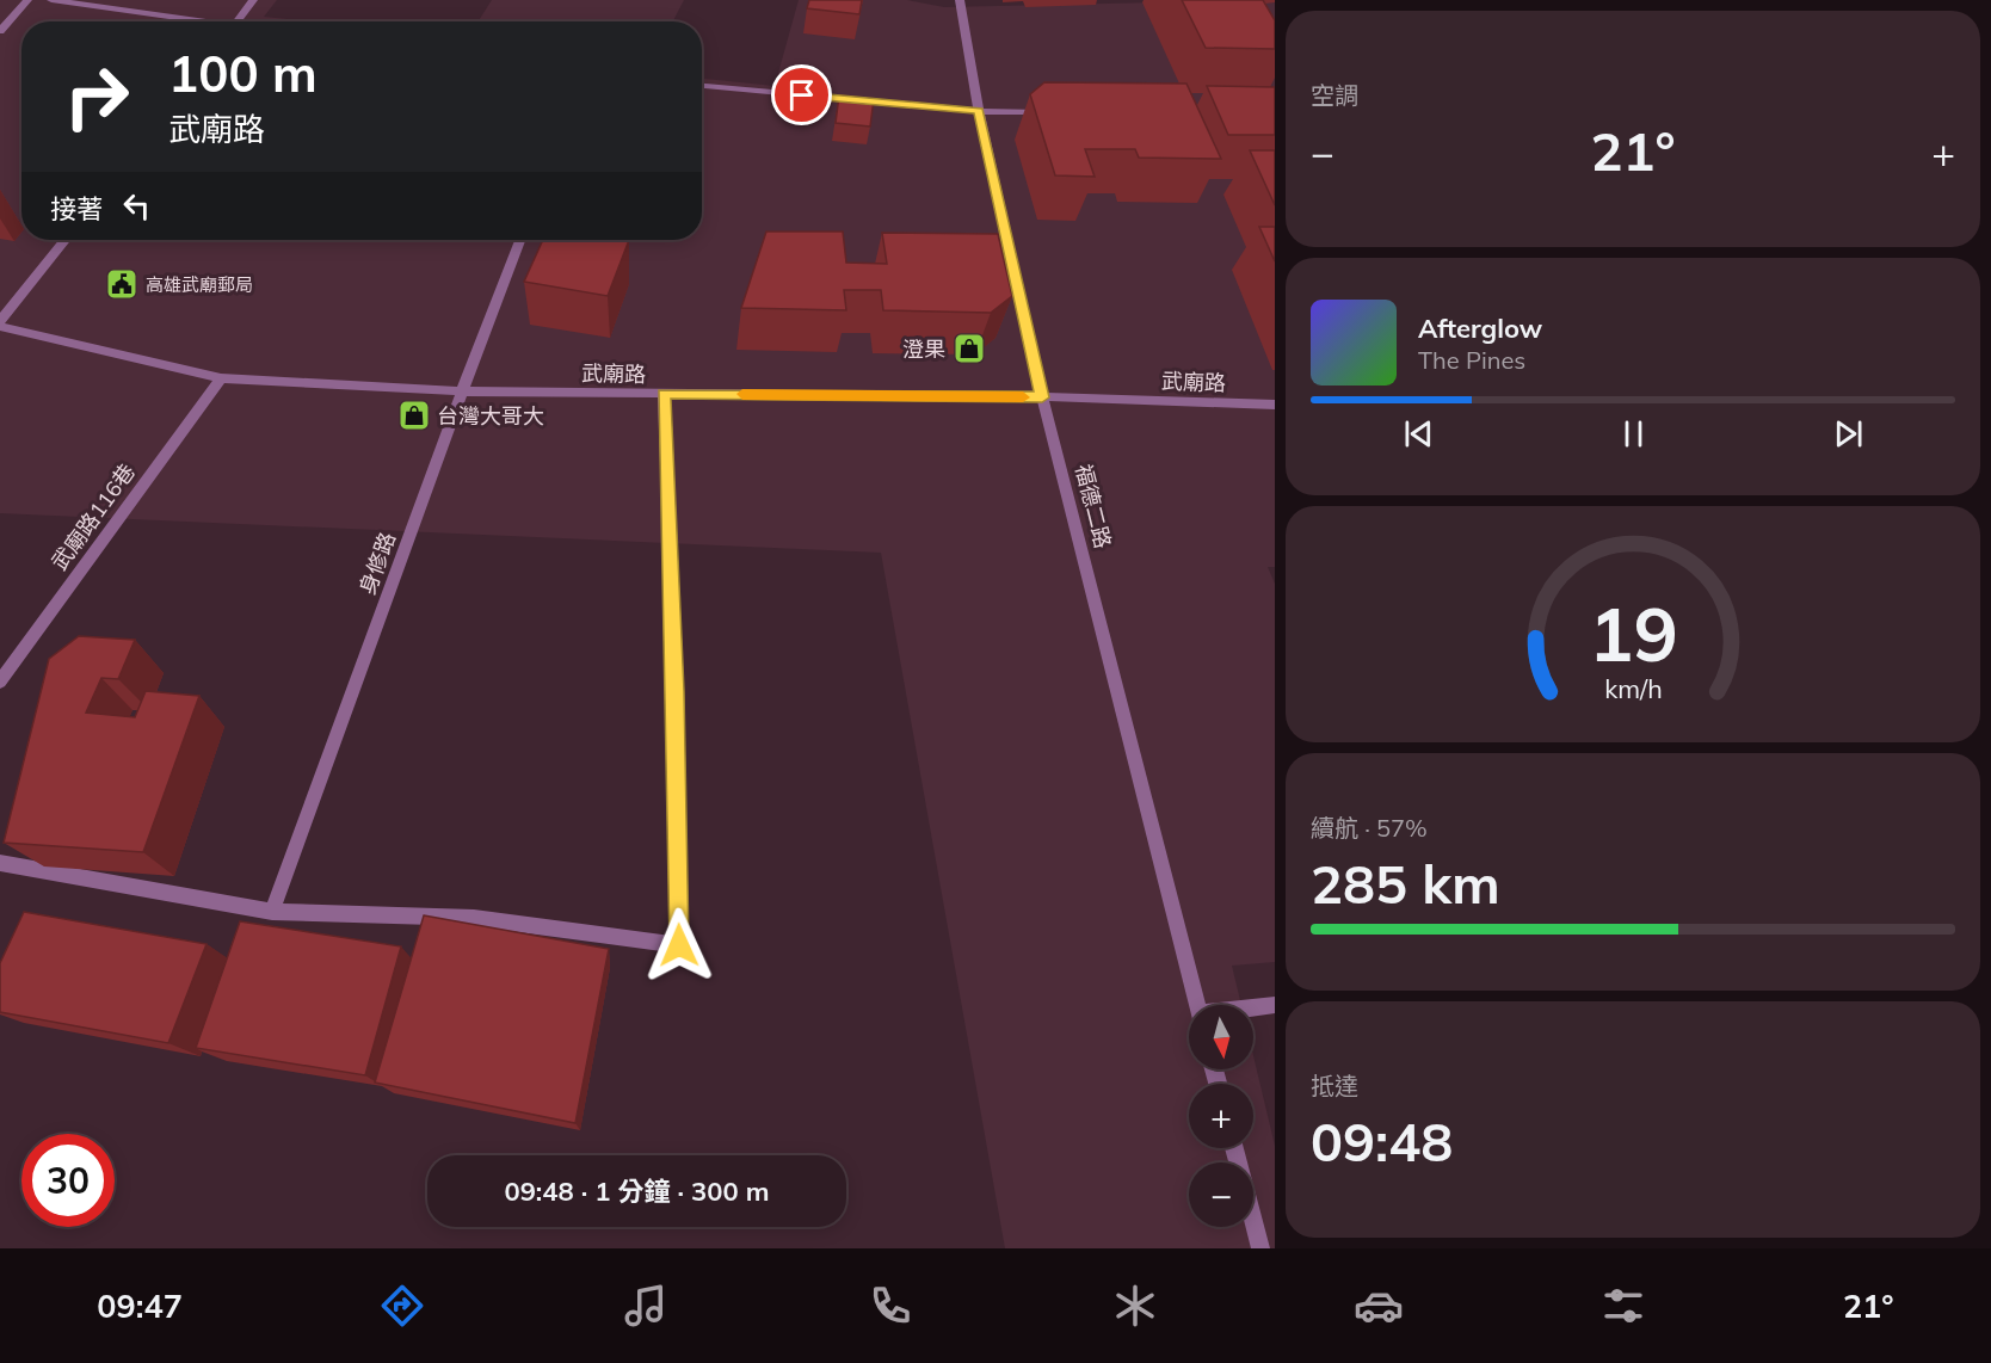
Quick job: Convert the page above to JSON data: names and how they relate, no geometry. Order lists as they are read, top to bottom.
{
  "streets": {
    "street": [
      "武廟路",
      "福德二路",
      "武廟路116巷",
      "身修路"
    ]
  },
  "crossings": [
    ["武廟路", "福德二路"],
    ["武廟路", "武廟路116巷"],
    ["武廟路", "身修路"]
  ],
  "places": {
    "public building": ["高雄武廟郵局"],
    "shop": ["澄果", "台灣大哥大"]
  },
  "north": "bottom",
  "page": {
    "tile": [
      "空調",
      ["續航 · 57%", "285 km"],
      ["抵達", "09:48"]
    ],
    "turn": ["100 m", "武廟路"],
    "heat": ["−", "21°", "+"],
    "then": "接著",
    "song": ["Afterglow", "The Pines"],
    "map_buttons": ["+", "−"],
    "limit": "30",
    "trip": "09:48 · 1 分鐘 · 300 m",
    "tabs": ["09:47", "21°"],
    "gauge": ["19", "km/h"]
  }
}
